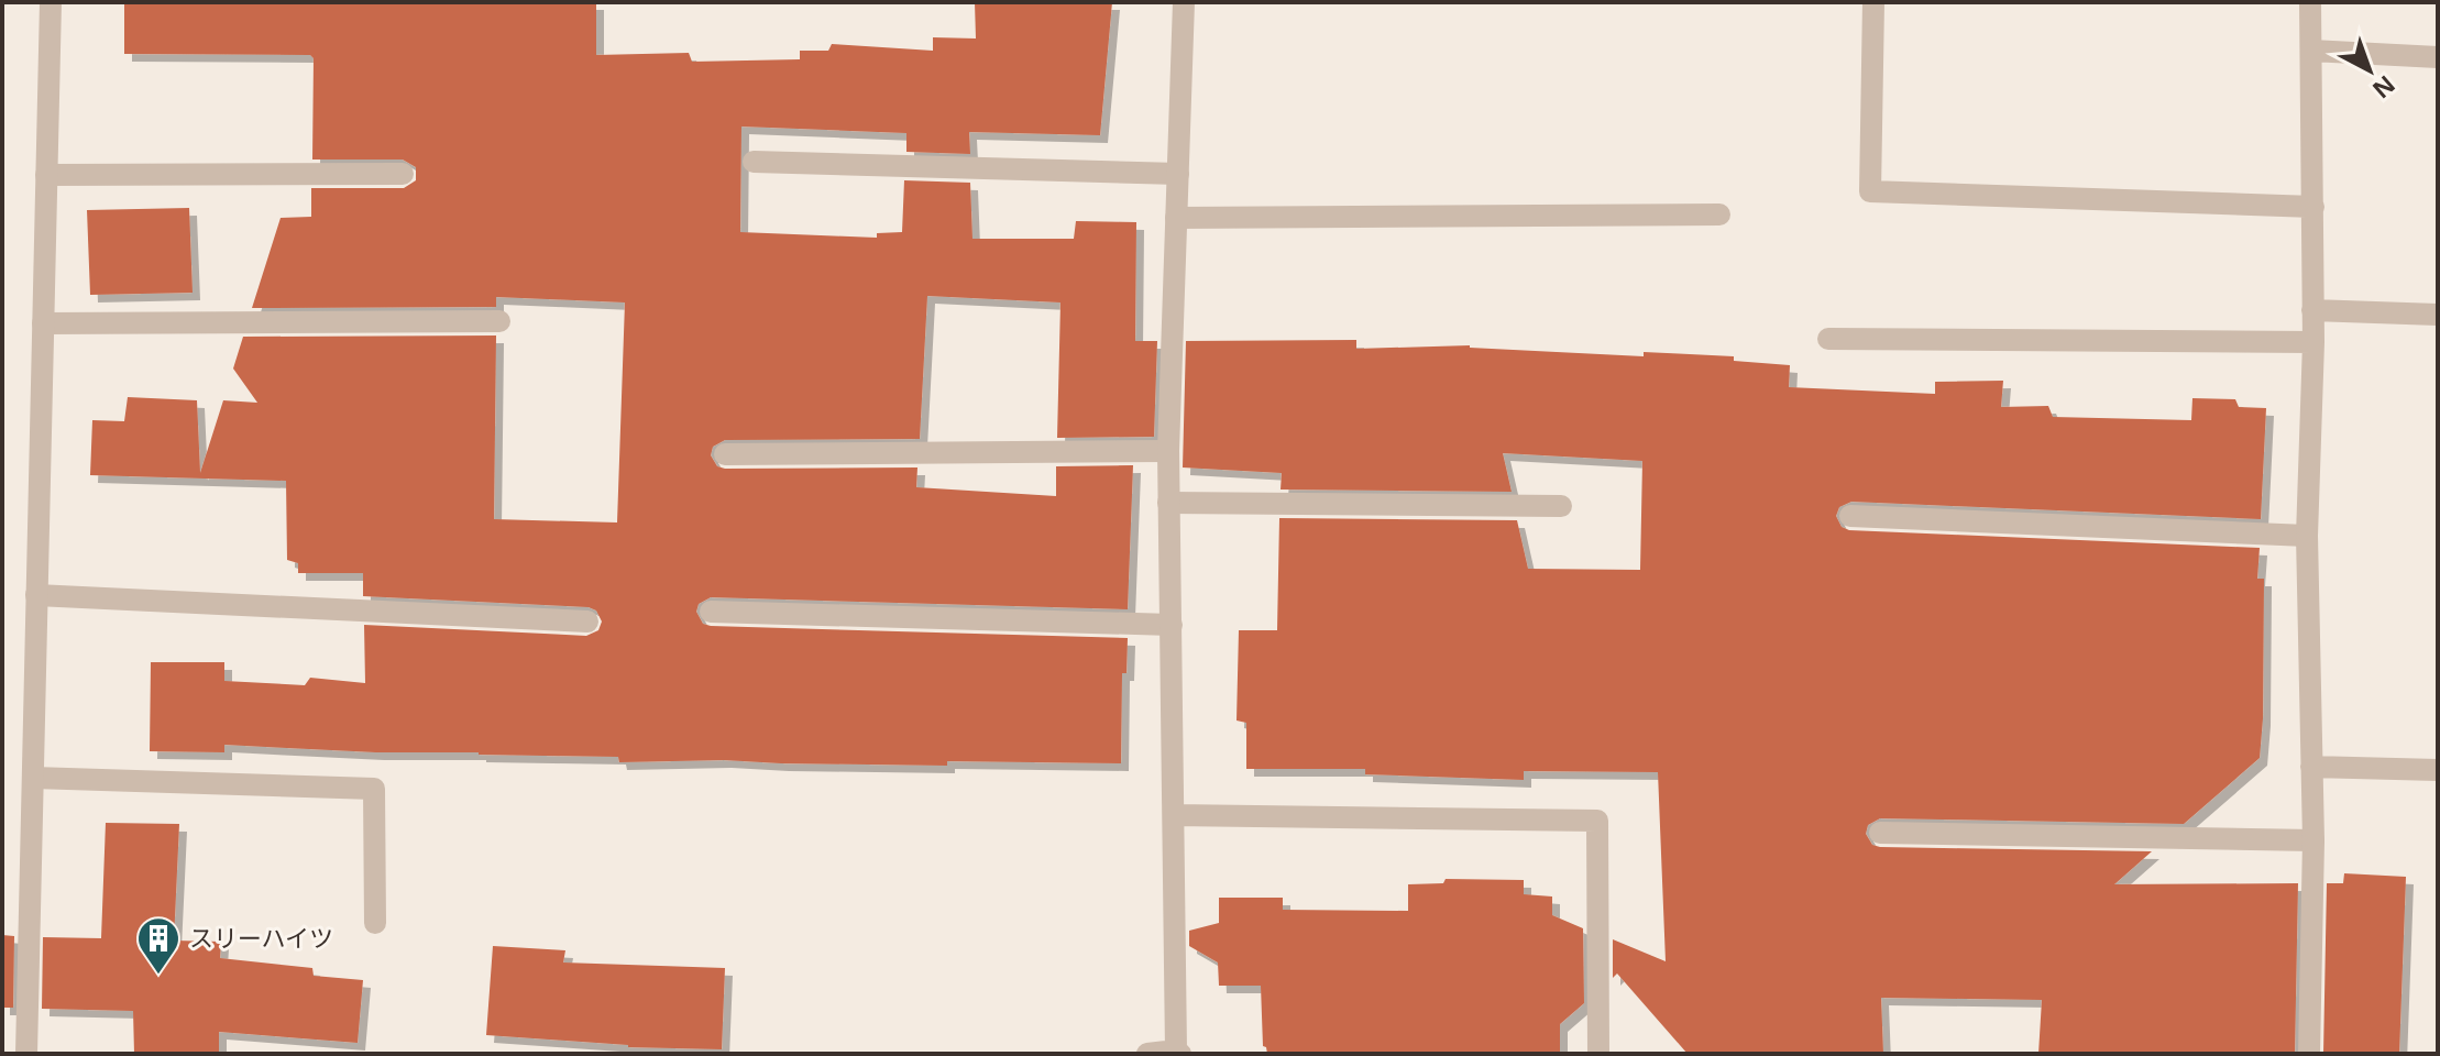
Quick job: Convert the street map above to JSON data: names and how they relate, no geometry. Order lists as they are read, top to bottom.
{
  "places": {
    "building": ["スリーハイツ"]
  },
  "north": "bottom right"
}
